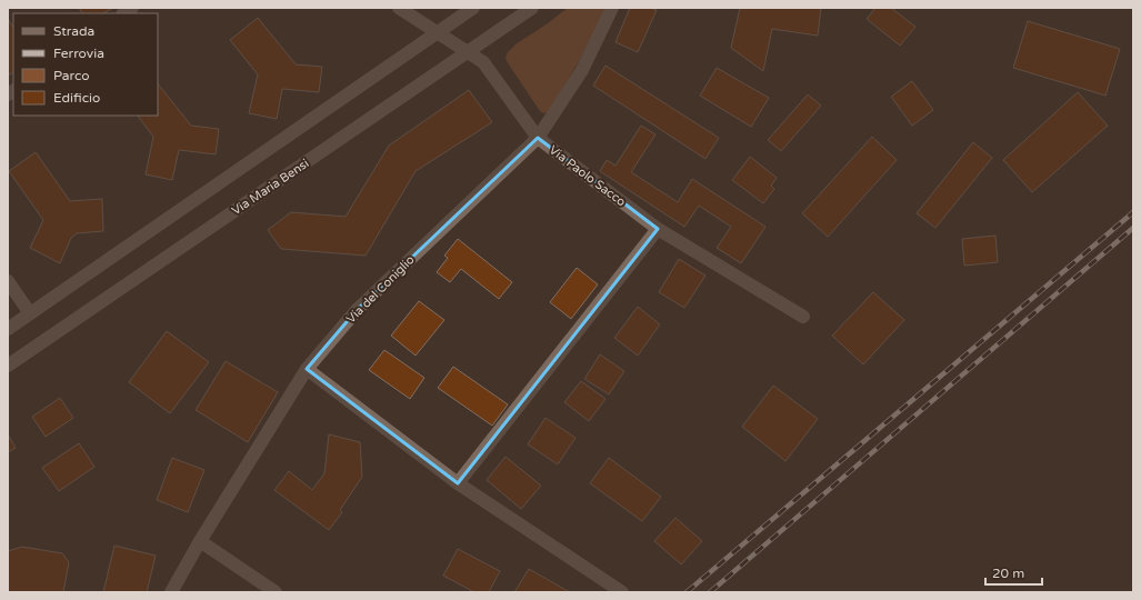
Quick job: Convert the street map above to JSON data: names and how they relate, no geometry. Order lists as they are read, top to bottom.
{
  "streets": {
    "street": ["Via Paolo Sacco", "Via Maria Bensi", "Via del Coniglio"]
  },
  "crossings": [
    ["Via Paolo Sacco", "Via Maria Bensi"],
    ["Via Paolo Sacco", "Via del Coniglio"]
  ],
  "legend": [
    "Strada",
    "Ferrovia",
    "Parco",
    "Edificio"
  ],
  "scale_bar": "20 m"
}
